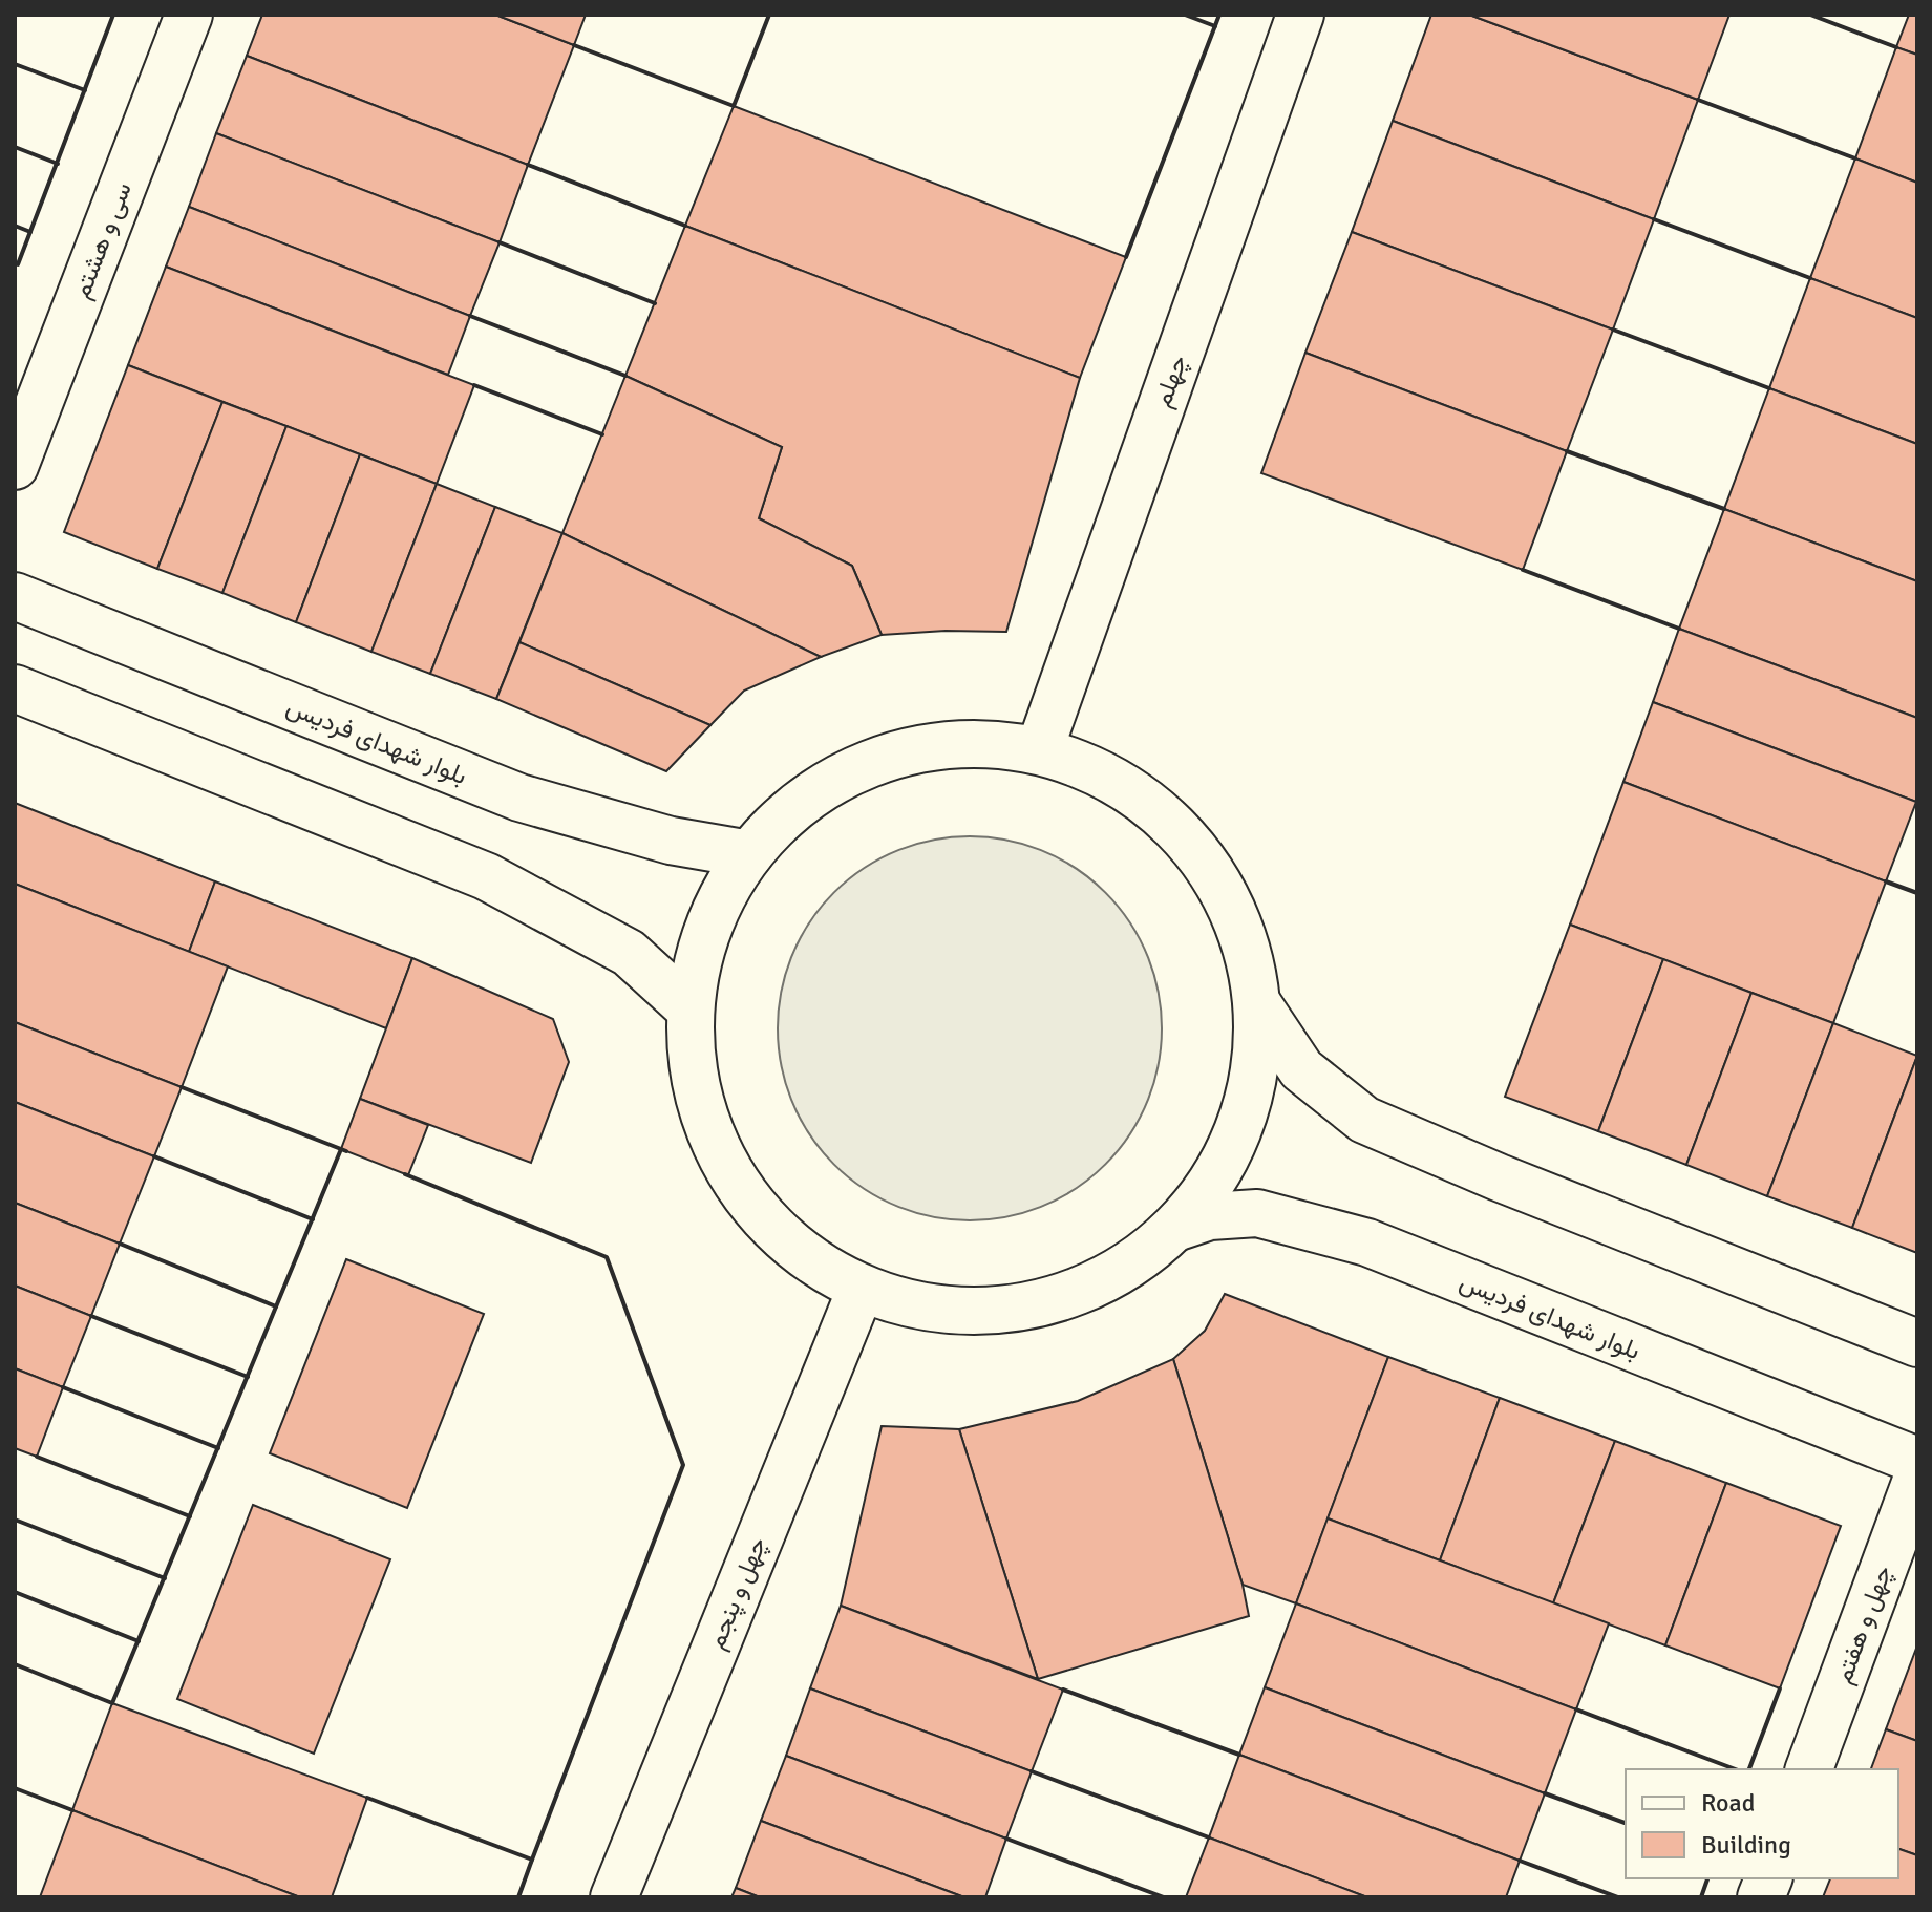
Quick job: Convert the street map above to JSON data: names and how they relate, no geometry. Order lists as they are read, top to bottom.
{
  "streets": {
    "main road": [
      "سی و هشتم",
      "چهلم",
      "بلوار شهدای فردیس",
      "چهل و پنجم",
      "چهل و هفتم"
    ]
  },
  "legend": ["Road", "Building"]
}
